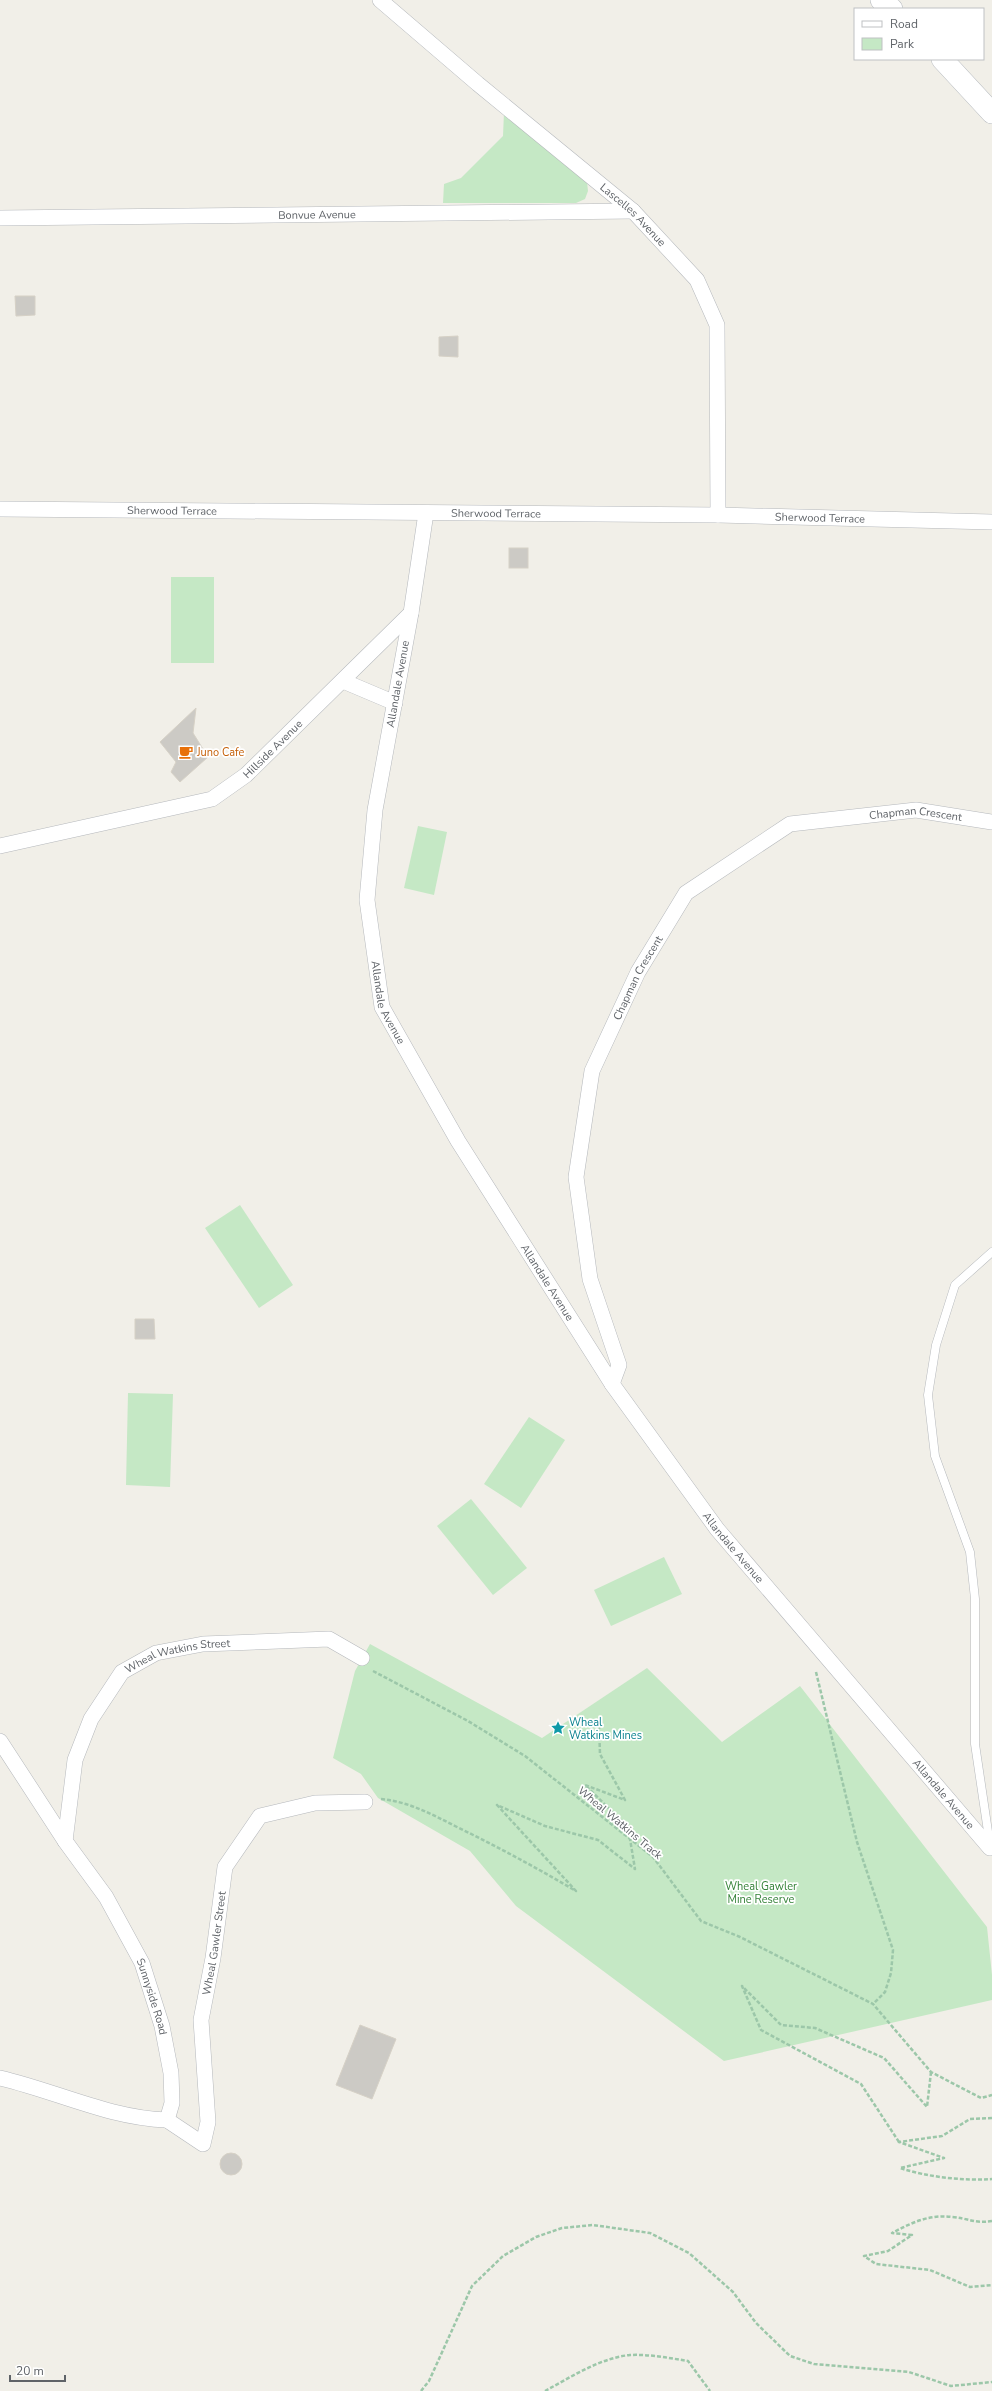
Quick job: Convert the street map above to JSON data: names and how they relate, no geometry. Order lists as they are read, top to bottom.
{
  "streets": {
    "street": [
      "Bonvue Avenue",
      "Lascelles Avenue",
      "Sherwood Terrace",
      "Allandale Avenue",
      "Hillside Avenue",
      "Chapman Crescent",
      "Wheal Watkins Street",
      "Wheal Gawler Street",
      "Sunnyside Road"
    ],
    "path": ["Wheal Watkins Track"]
  },
  "crossings": [
    ["Bonvue Avenue", "Lascelles Avenue"],
    ["Lascelles Avenue", "Sherwood Terrace"],
    ["Allandale Avenue", "Hillside Avenue"],
    ["Allandale Avenue", "Chapman Crescent"],
    ["Wheal Watkins Street", "Wheal Watkins Track"],
    ["Wheal Watkins Street", "Sunnyside Road"],
    ["Wheal Gawler Street", "Sunnyside Road"]
  ],
  "parks": ["Wheal Gawler Mine Reserve"],
  "places": {
    "cafe": ["Juno Cafe"],
    "place": ["Wheal Watkins Mines"]
  },
  "legend": ["Road", "Park"],
  "scale_bar": "20 m"
}
